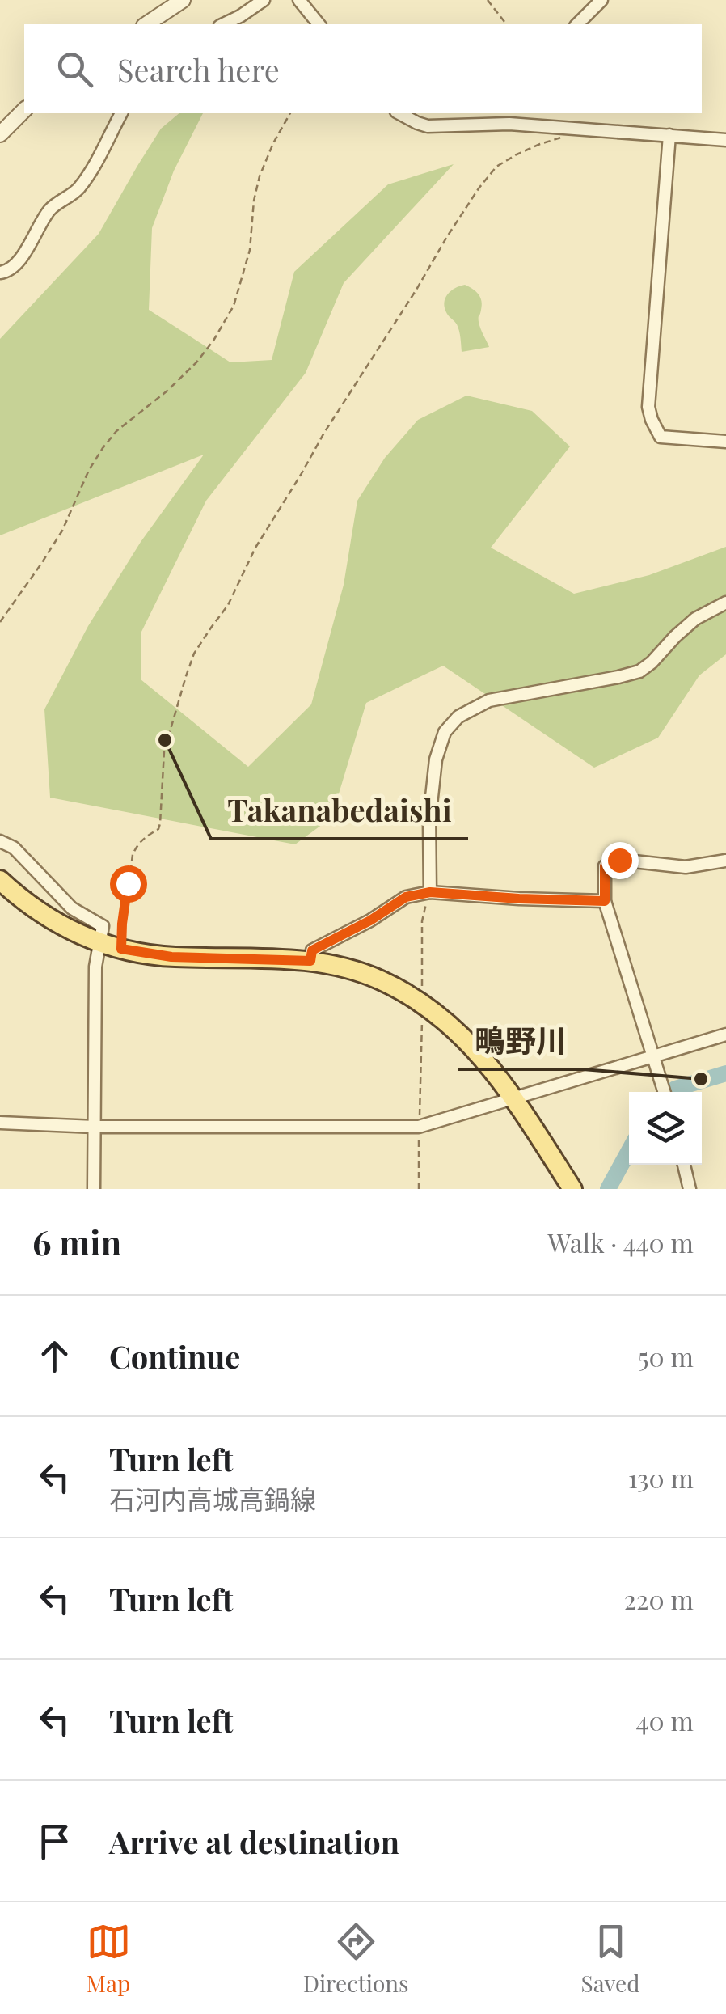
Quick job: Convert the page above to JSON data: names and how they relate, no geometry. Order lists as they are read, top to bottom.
{
  "places": ["Takanabedaishi", "鴫野川"],
  "page": {
    "search": "Search here",
    "heading": ["6 min", "Walk · 440 m"],
    "list": [
      ["Continue", "50 m"],
      ["Turn left", "石河内高城高鍋線", "130 m"],
      ["Turn left", "220 m"],
      ["Turn left", "40 m"],
      "Arrive at destination"
    ],
    "nav": ["Map", "Directions", "Saved"]
  }
}
